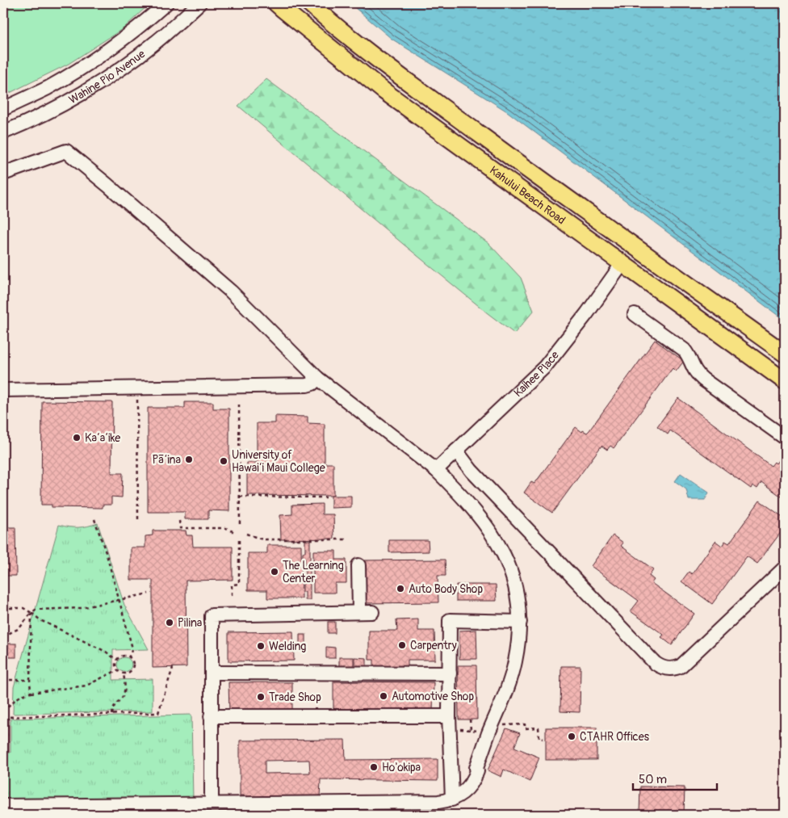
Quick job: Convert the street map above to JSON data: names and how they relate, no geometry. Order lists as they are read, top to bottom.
{
  "streets": {
    "main road": ["Kahului Beach Road"],
    "street": ["Wahine Pio Avenue", "Kaihee Place"]
  },
  "crossings": [
    ["Kahului Beach Road", "Kaihee Place"]
  ],
  "places": [
    "Ka‘a‘ike",
    "Pā‘ina",
    "University of Hawai‘i Maui College",
    "The Learning Center",
    "Auto Body Shop",
    "Pilina",
    "Carpentry",
    "Welding",
    "Automotive Shop",
    "Trade Shop",
    "CTAHR Offices",
    "Ho'okipa"
  ],
  "scale_bar": "50 m"
}
